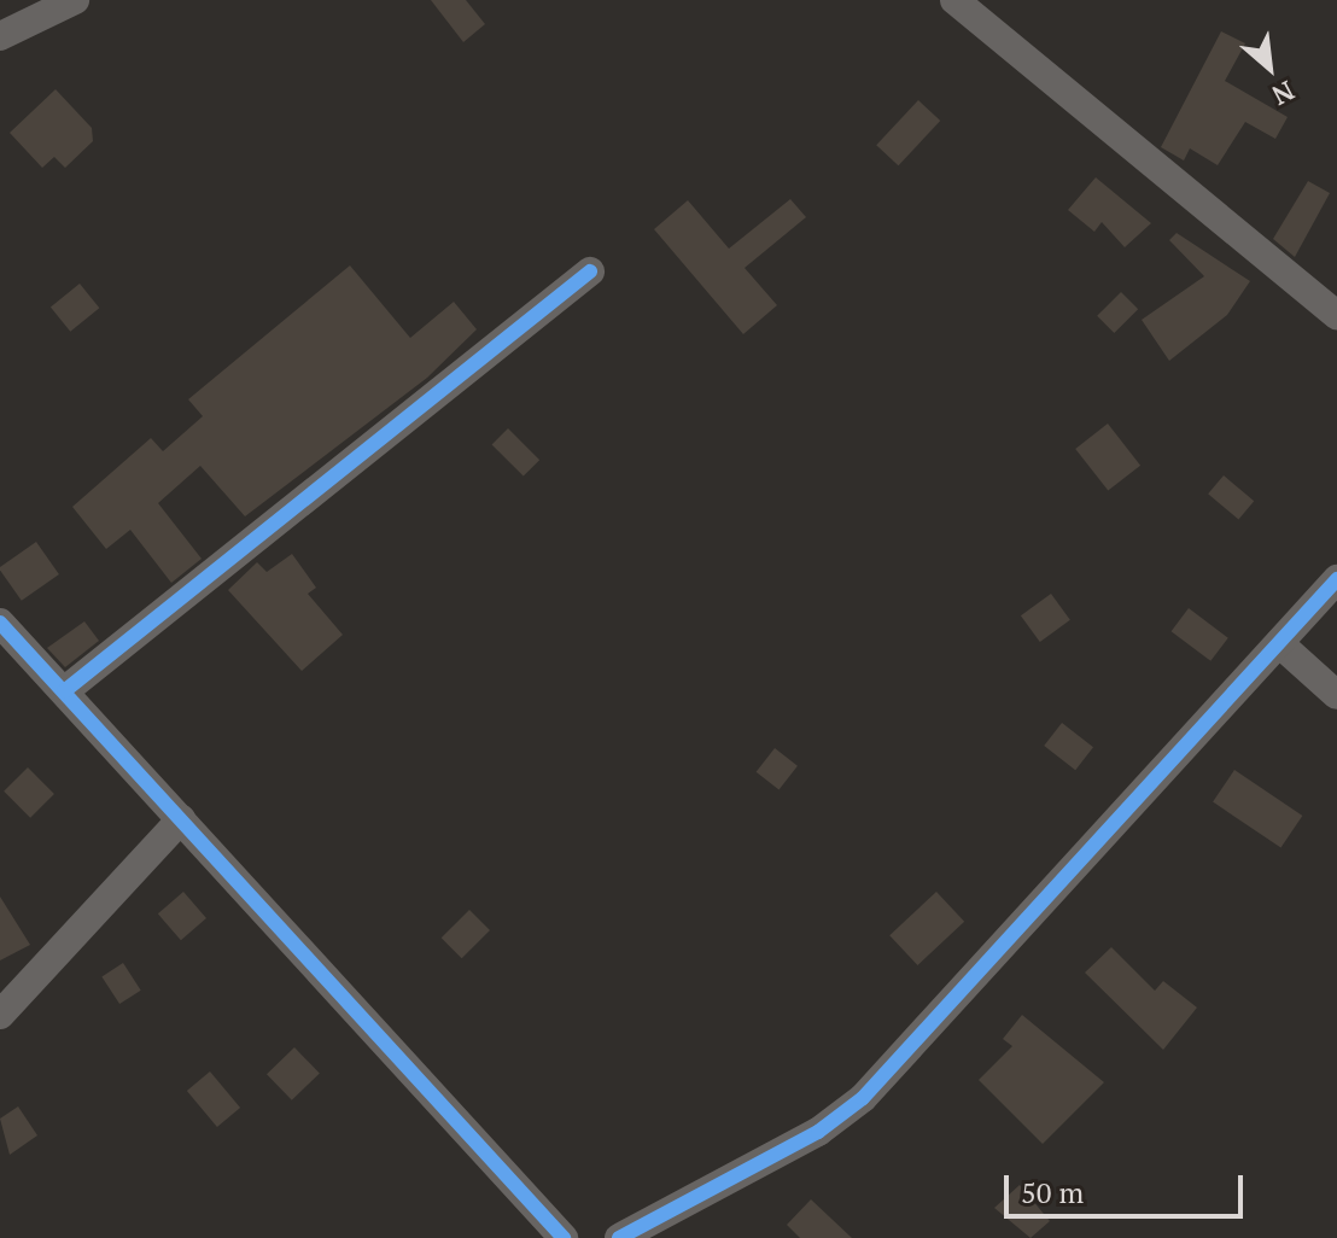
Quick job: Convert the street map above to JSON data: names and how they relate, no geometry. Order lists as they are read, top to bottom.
{
  "scale_bar": "50 m",
  "north": "bottom right"
}
